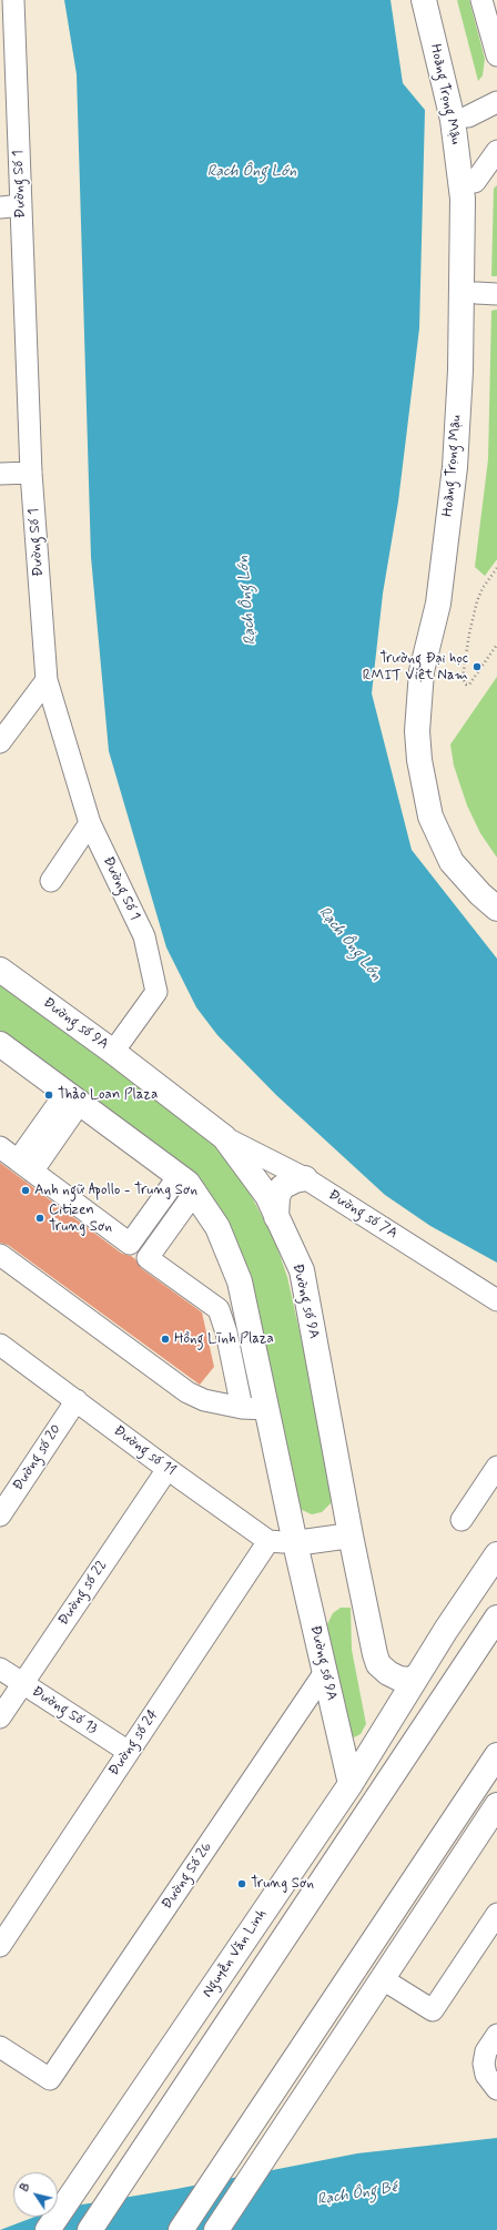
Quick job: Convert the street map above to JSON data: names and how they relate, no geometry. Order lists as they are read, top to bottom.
{
  "streets": {
    "main road": ["Hoàng Trọng Mậu", "Đường số 9A", "Nguyễn Văn Linh"],
    "street": [
      "Đường Số 1",
      "Đường số 7A",
      "Đường số 11",
      "Đường số 20",
      "Đường số 22",
      "Đường Số 13",
      "Đường số 24",
      "Đường Số 26"
    ]
  },
  "crossings": [
    ["Đường Số 1", "Đường số 9A"],
    ["Đường số 9A", "Đường số 7A"],
    ["Đường số 9A", "Đường Số 26"],
    ["Đường số 9A", "Nguyễn Văn Linh"],
    ["Đường số 11", "Đường số 20"],
    ["Đường số 11", "Đường số 22"],
    ["Đường số 11", "Đường số 24"],
    ["Đường số 22", "Đường Số 13"],
    ["Đường Số 13", "Đường số 24"]
  ],
  "water": ["Rạch Ông Lớn", "Rạch Ông Bé"],
  "places": [
    "Trường Đại học RMIT Việt Nam",
    "Thảo Loan Plaza",
    "Anh ngữ Apollo - Trung Sơn",
    "Citizen Trung Sơn",
    "Hồng Lĩnh Plaza",
    "Trung Sơn"
  ],
  "north": "top left"
}
